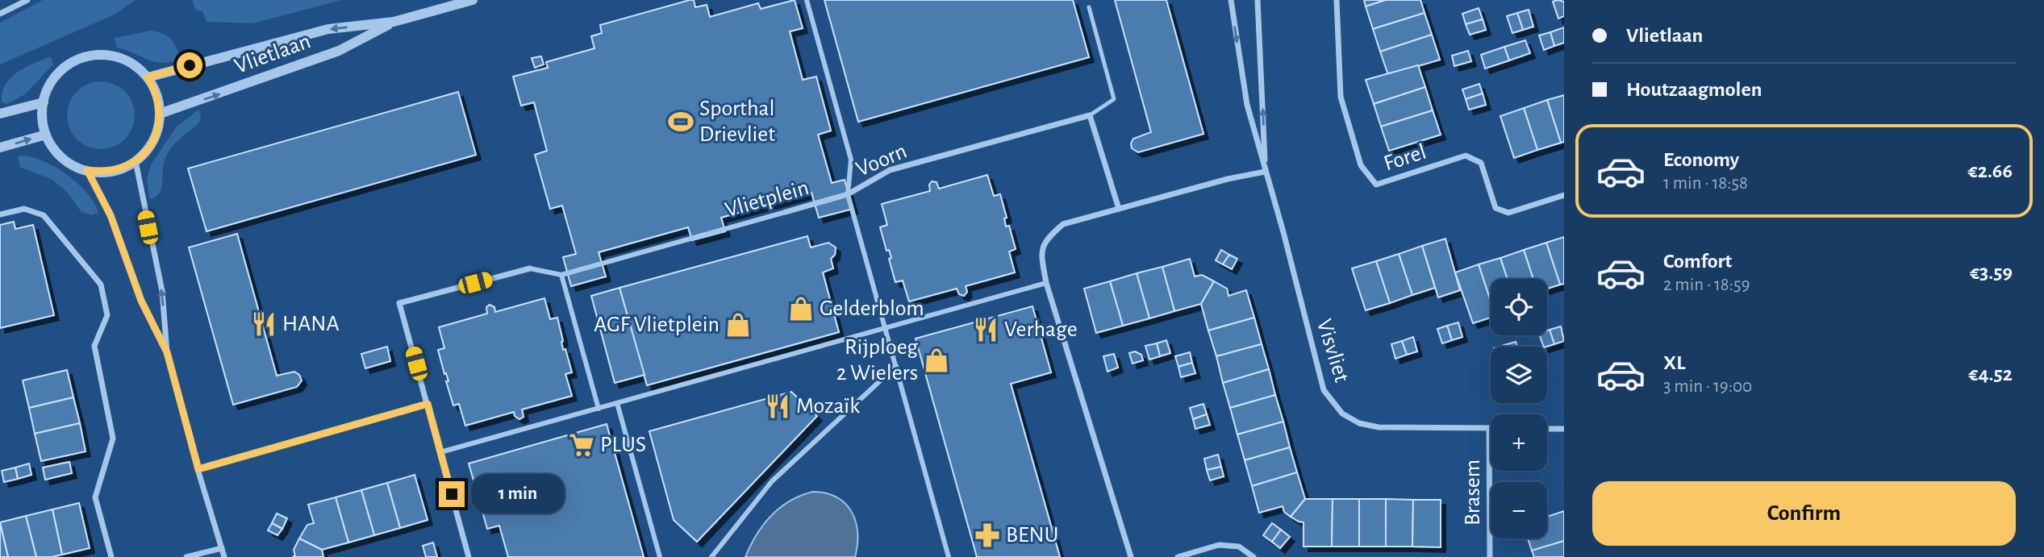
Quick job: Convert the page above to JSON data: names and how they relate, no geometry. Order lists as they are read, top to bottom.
{
  "streets": {
    "street": [
      "Vlietlaan",
      "Forel",
      "Voorn",
      "Vlietplein",
      "Visvliet",
      "Brasem"
    ]
  },
  "crossings": [
    ["Voorn", "Vlietplein"],
    ["Visvliet", "Brasem"]
  ],
  "places": {
    "sports": ["Sporthal Drievliet"],
    "shop": ["Gelderblom", "AGF Vlietplein", "Rijploeg 2 Wielers"],
    "restaurant": ["HANA", "Verhage", "Mozaïk"],
    "supermarket": ["PLUS"],
    "pharmacy": ["BENU"]
  },
  "page": {
    "banner": ["Vlietlaan", "Houtzaagmolen"],
    "list": [
      {
        "name": "Economy",
        "note": "1 min · 18:58",
        "value": "€2.66"
      },
      {
        "name": "Comfort",
        "note": "2 min · 18:59",
        "value": "€3.59"
      },
      {
        "name": "XL",
        "note": "3 min · 19:00",
        "value": "€4.52"
      }
    ],
    "map_buttons": ["+", "−"],
    "buttons": "Confirm",
    "bubble": "1 min"
  }
}
